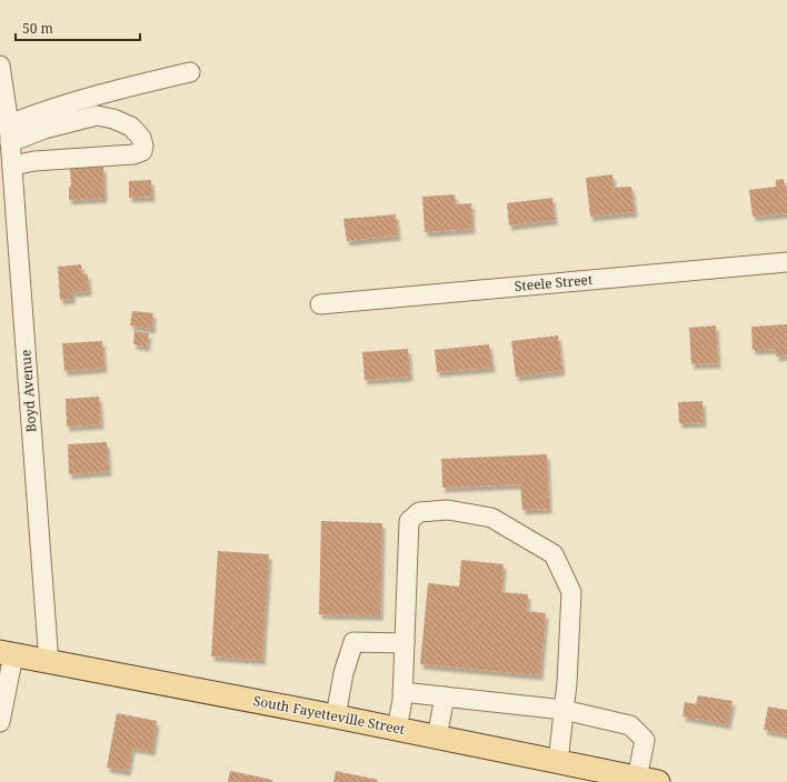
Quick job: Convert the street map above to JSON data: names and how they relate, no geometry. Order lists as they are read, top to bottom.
{
  "streets": {
    "main road": ["South Fayetteville Street"],
    "street": ["Steele Street", "Boyd Avenue"]
  },
  "crossings": [
    ["Boyd Avenue", "South Fayetteville Street"]
  ],
  "scale_bar": "50 m"
}
